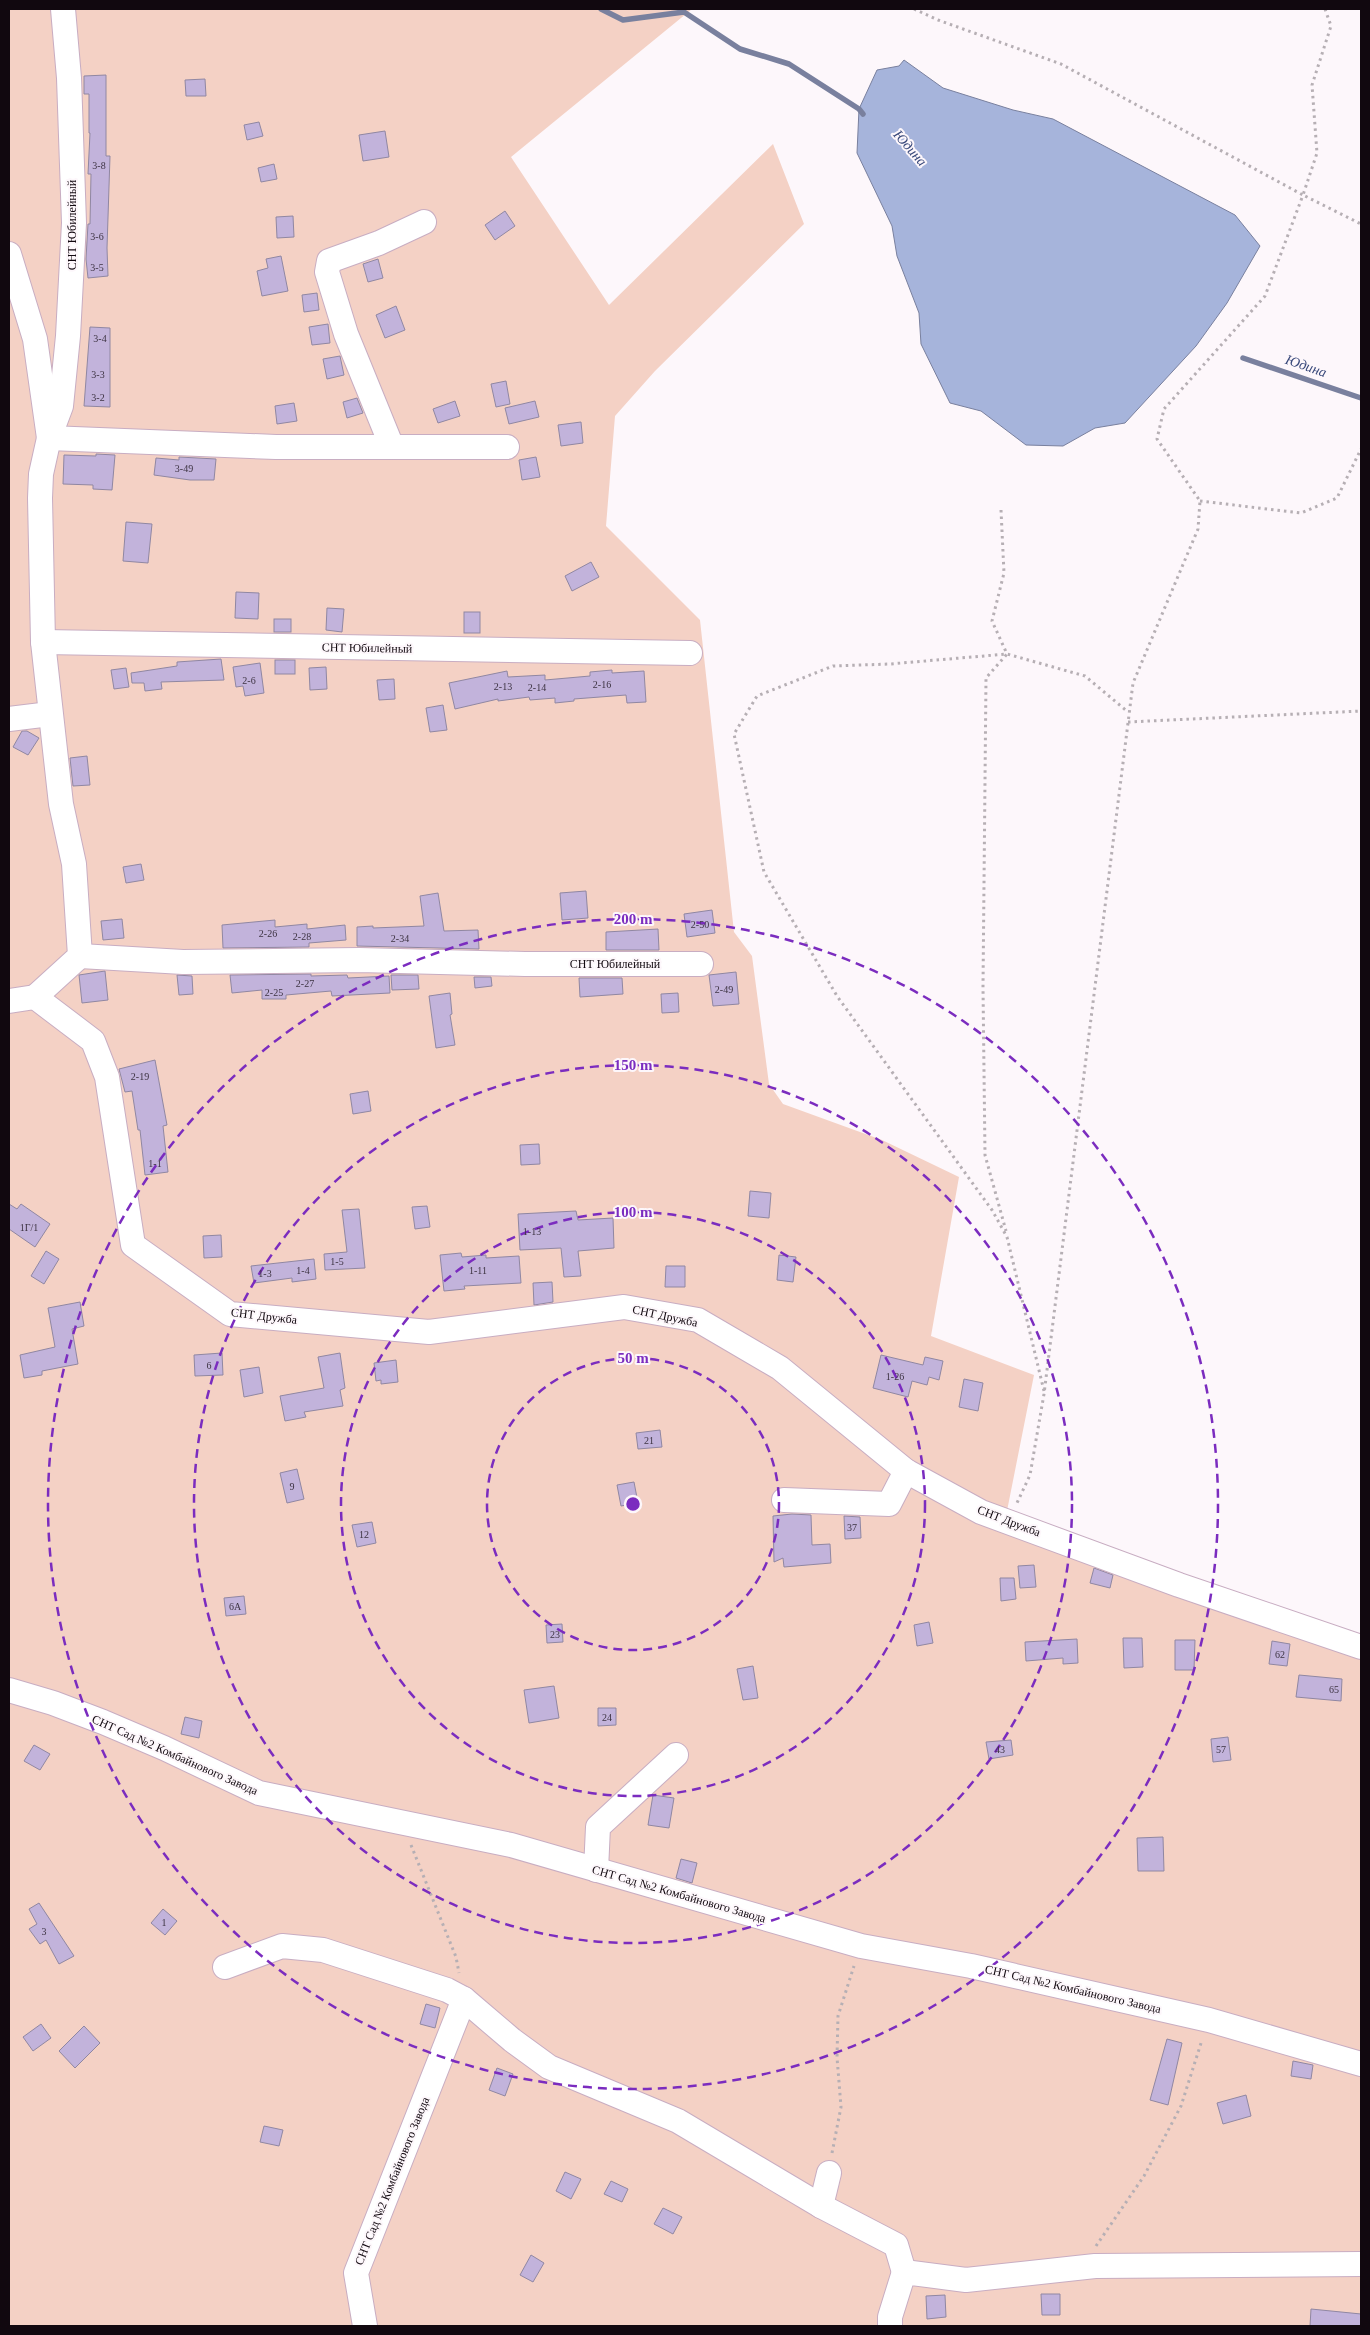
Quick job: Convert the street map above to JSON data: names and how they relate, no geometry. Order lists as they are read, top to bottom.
{
  "streets": {
    "street": ["СНТ Юбилейный", "СНТ Дружба", "СНТ Сад №2 Комбайнового Завода"]
  },
  "water": ["Юдина"],
  "house_numbers": [
    "3-8",
    "3-6",
    "3-5",
    "3-4",
    "3-3",
    "3-2",
    "3-49",
    "2-6",
    "2-16",
    "2-13",
    "2-14",
    "2-50",
    "2-26",
    "2-28",
    "2-34",
    "2-27",
    "2-49",
    "2-25",
    "2-19",
    "1-1",
    "1Г/1",
    "1-13",
    "1-5",
    "1-4",
    "1-11",
    "1-3",
    "6",
    "1-26",
    "21",
    "9",
    "37",
    "12",
    "6А",
    "23",
    "62",
    "65",
    "24",
    "43",
    "57",
    "1",
    "3"
  ],
  "rings": [
    "200 m",
    "150 m",
    "100 m",
    "50 m"
  ]
}
